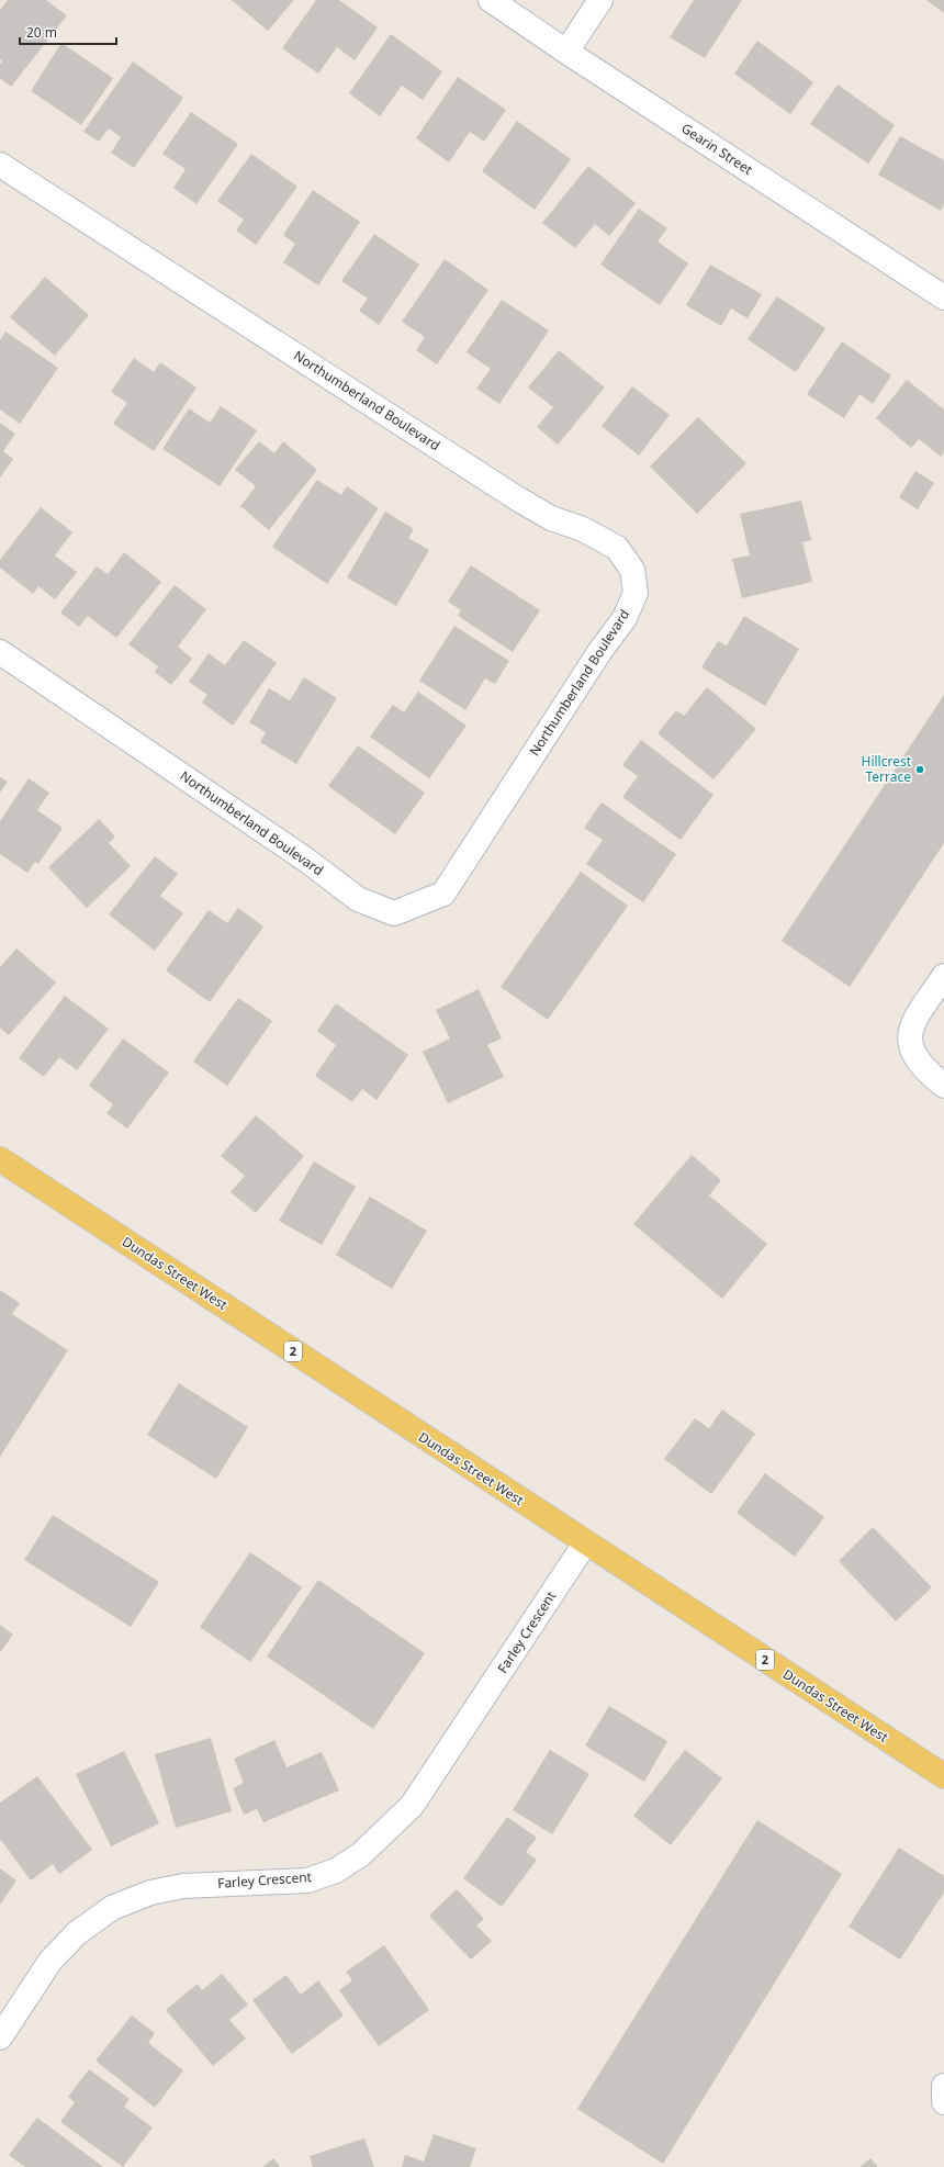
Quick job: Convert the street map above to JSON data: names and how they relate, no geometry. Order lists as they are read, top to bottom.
{
  "streets": {
    "main road": ["Dundas Street West", "2"],
    "street": ["Gearin Street", "Northumberland Boulevard", "Farley Crescent"]
  },
  "crossings": [
    ["Dundas Street West", "Farley Crescent"]
  ],
  "places": ["Hillcrest Terrace"],
  "scale_bar": "20 m"
}
